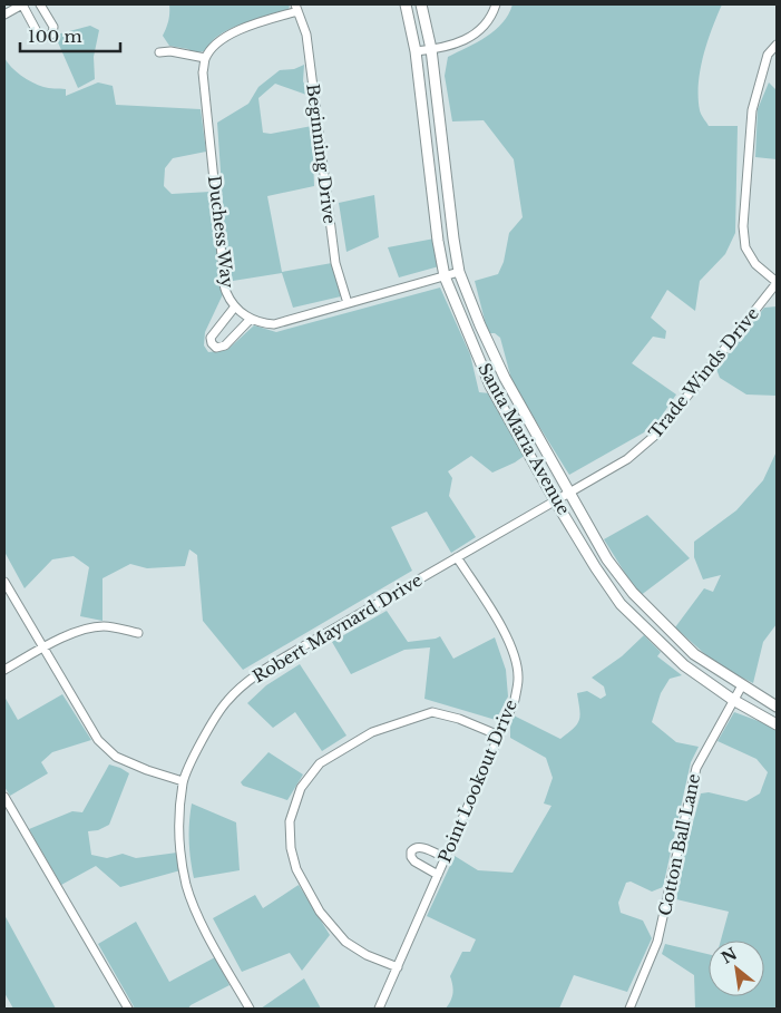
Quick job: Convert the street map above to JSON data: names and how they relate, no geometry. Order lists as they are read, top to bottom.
{
  "streets": {
    "street": [
      "Beginning Drive",
      "Duchess Way",
      "Trade Winds Drive",
      "Santa Maria Avenue",
      "Robert Maynard Drive",
      "Point Lookout Drive",
      "Cotton Ball Lane"
    ]
  },
  "crossings": [
    ["Beginning Drive", "Duchess Way"],
    ["Duchess Way", "Santa Maria Avenue"],
    ["Trade Winds Drive", "Santa Maria Avenue"],
    ["Trade Winds Drive", "Robert Maynard Drive"],
    ["Santa Maria Avenue", "Robert Maynard Drive"],
    ["Santa Maria Avenue", "Cotton Ball Lane"],
    ["Robert Maynard Drive", "Point Lookout Drive"]
  ],
  "scale_bar": "100 m",
  "north": "top left"
}
